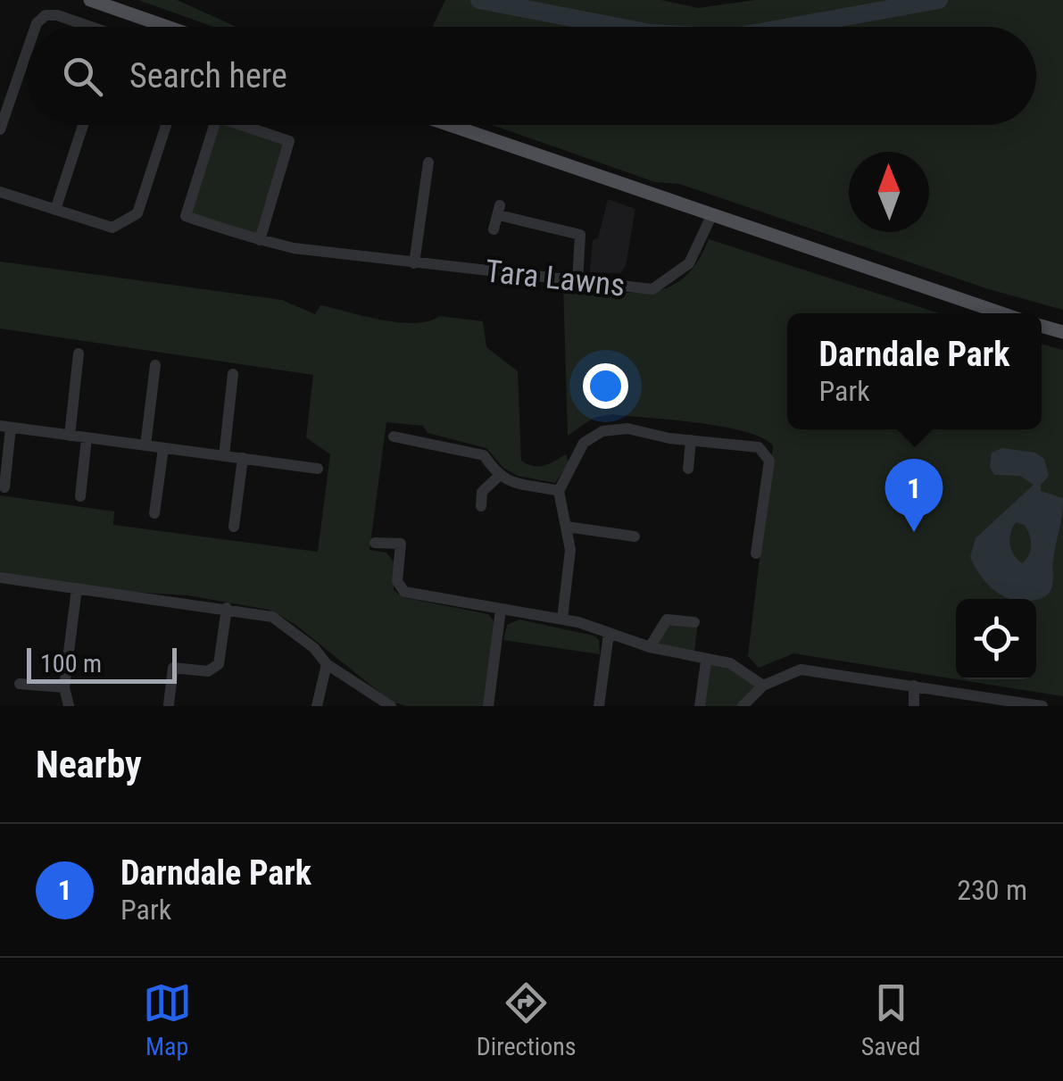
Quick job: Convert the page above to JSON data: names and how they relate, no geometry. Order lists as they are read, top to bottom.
{
  "streets": {
    "street": ["Tara Lawns"]
  },
  "scale_bar": "100 m",
  "north": "top",
  "page": {
    "search": "Search here",
    "popup": ["Darndale Park", "Park"],
    "pins": "1",
    "scale": "100 m",
    "heading": "Nearby",
    "list": [
      {
        "mark": "1",
        "name": "Darndale Park",
        "note": "Park",
        "value": "230 m"
      }
    ],
    "nav": ["Map", "Directions", "Saved"]
  }
}
